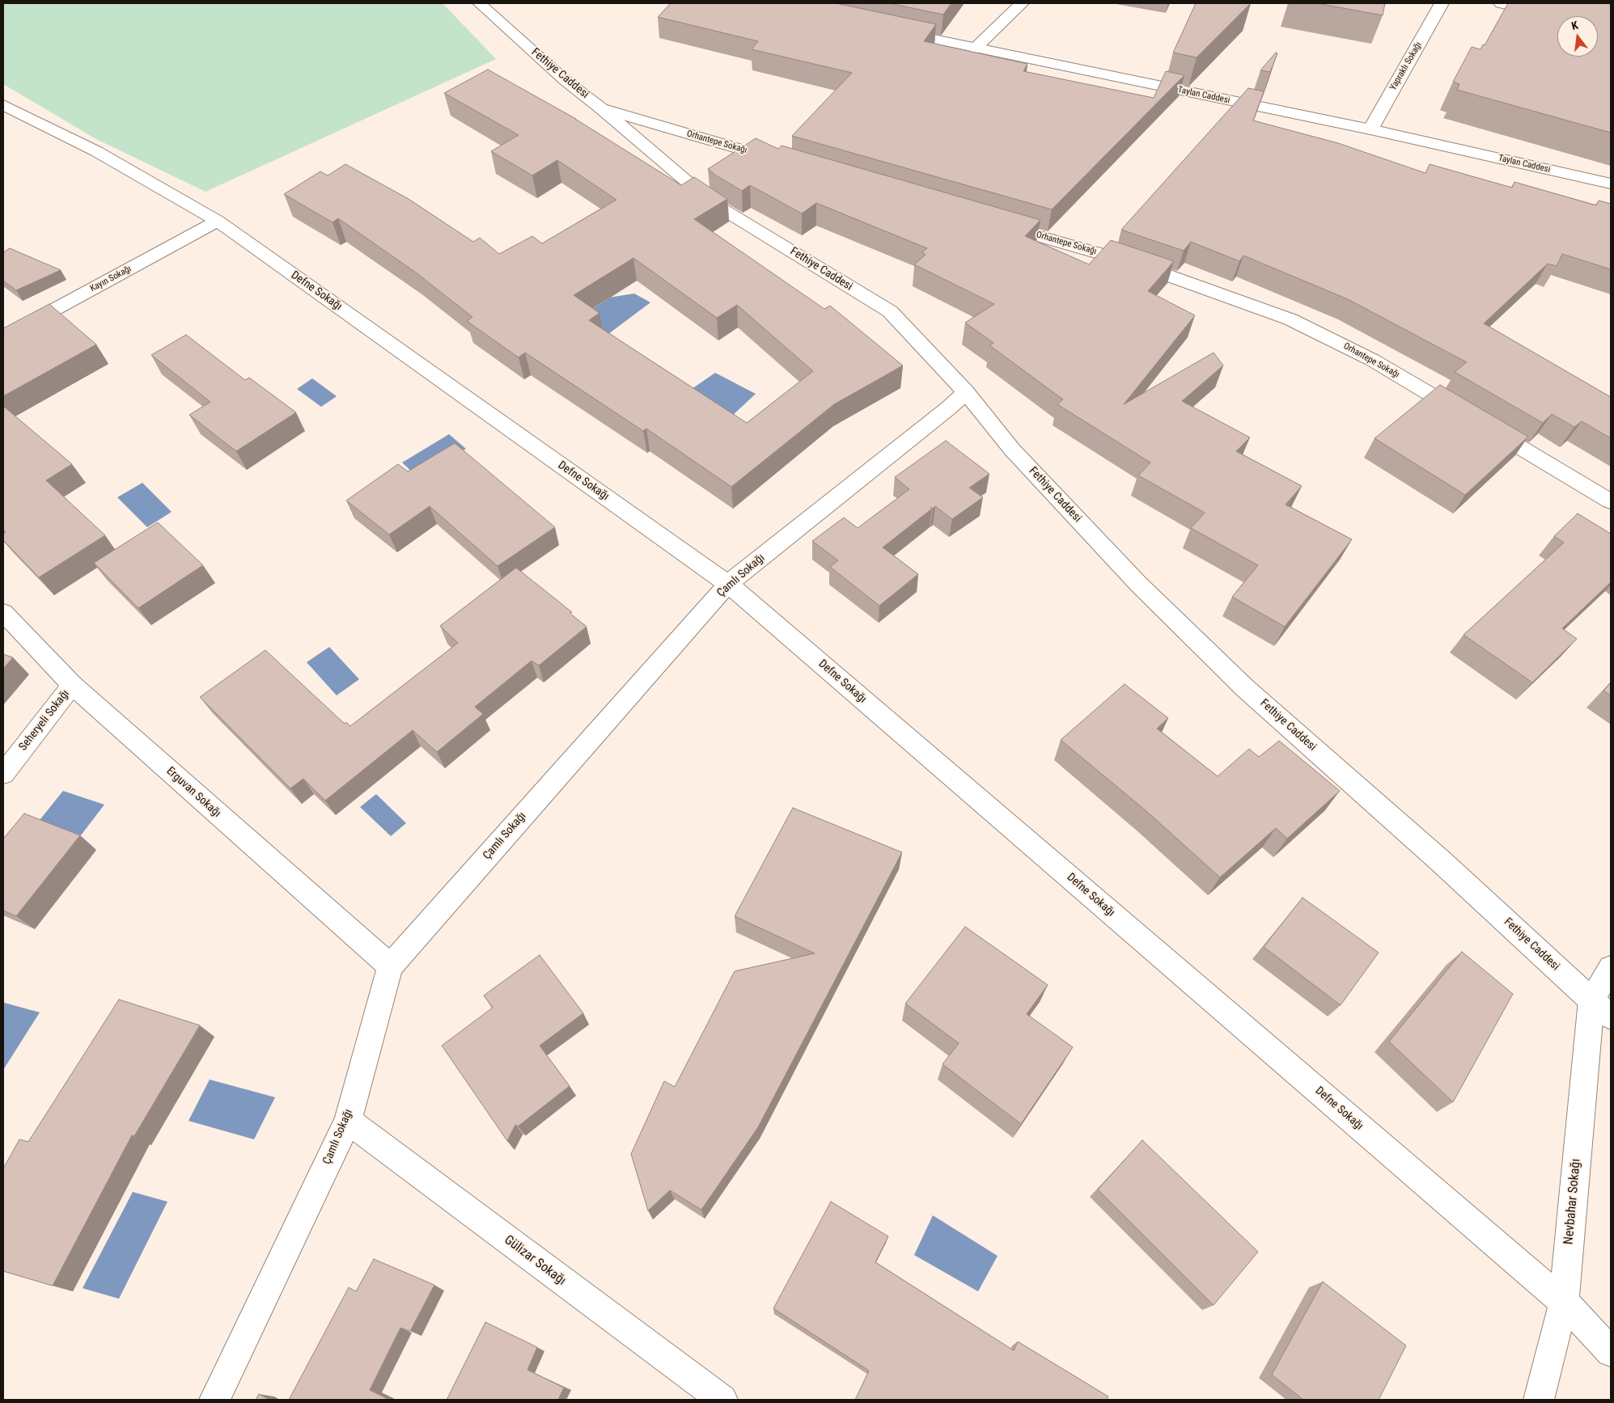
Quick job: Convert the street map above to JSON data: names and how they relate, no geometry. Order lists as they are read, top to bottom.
{
  "streets": {
    "street": [
      "Yapraklı Sokağı",
      "Fethiye Caddesi",
      "Taylan Caddesi",
      "Orhantepe Sokağı",
      "Kayın Sokağı",
      "Defne Sokağı",
      "Çamlı Sokağı",
      "Seheryeli Sokağı",
      "Erguvan Sokağı",
      "Nevbahar Sokağı",
      "Gülizar Sokağı"
    ]
  },
  "crossings": [
    ["Yapraklı Sokağı", "Taylan Caddesi"],
    ["Fethiye Caddesi", "Orhantepe Sokağı"],
    ["Fethiye Caddesi", "Çamlı Sokağı"],
    ["Fethiye Caddesi", "Nevbahar Sokağı"],
    ["Kayın Sokağı", "Defne Sokağı"],
    ["Defne Sokağı", "Çamlı Sokağı"],
    ["Defne Sokağı", "Nevbahar Sokağı"],
    ["Çamlı Sokağı", "Erguvan Sokağı"],
    ["Çamlı Sokağı", "Gülizar Sokağı"],
    ["Seheryeli Sokağı", "Erguvan Sokağı"]
  ],
  "north": "top"
}
